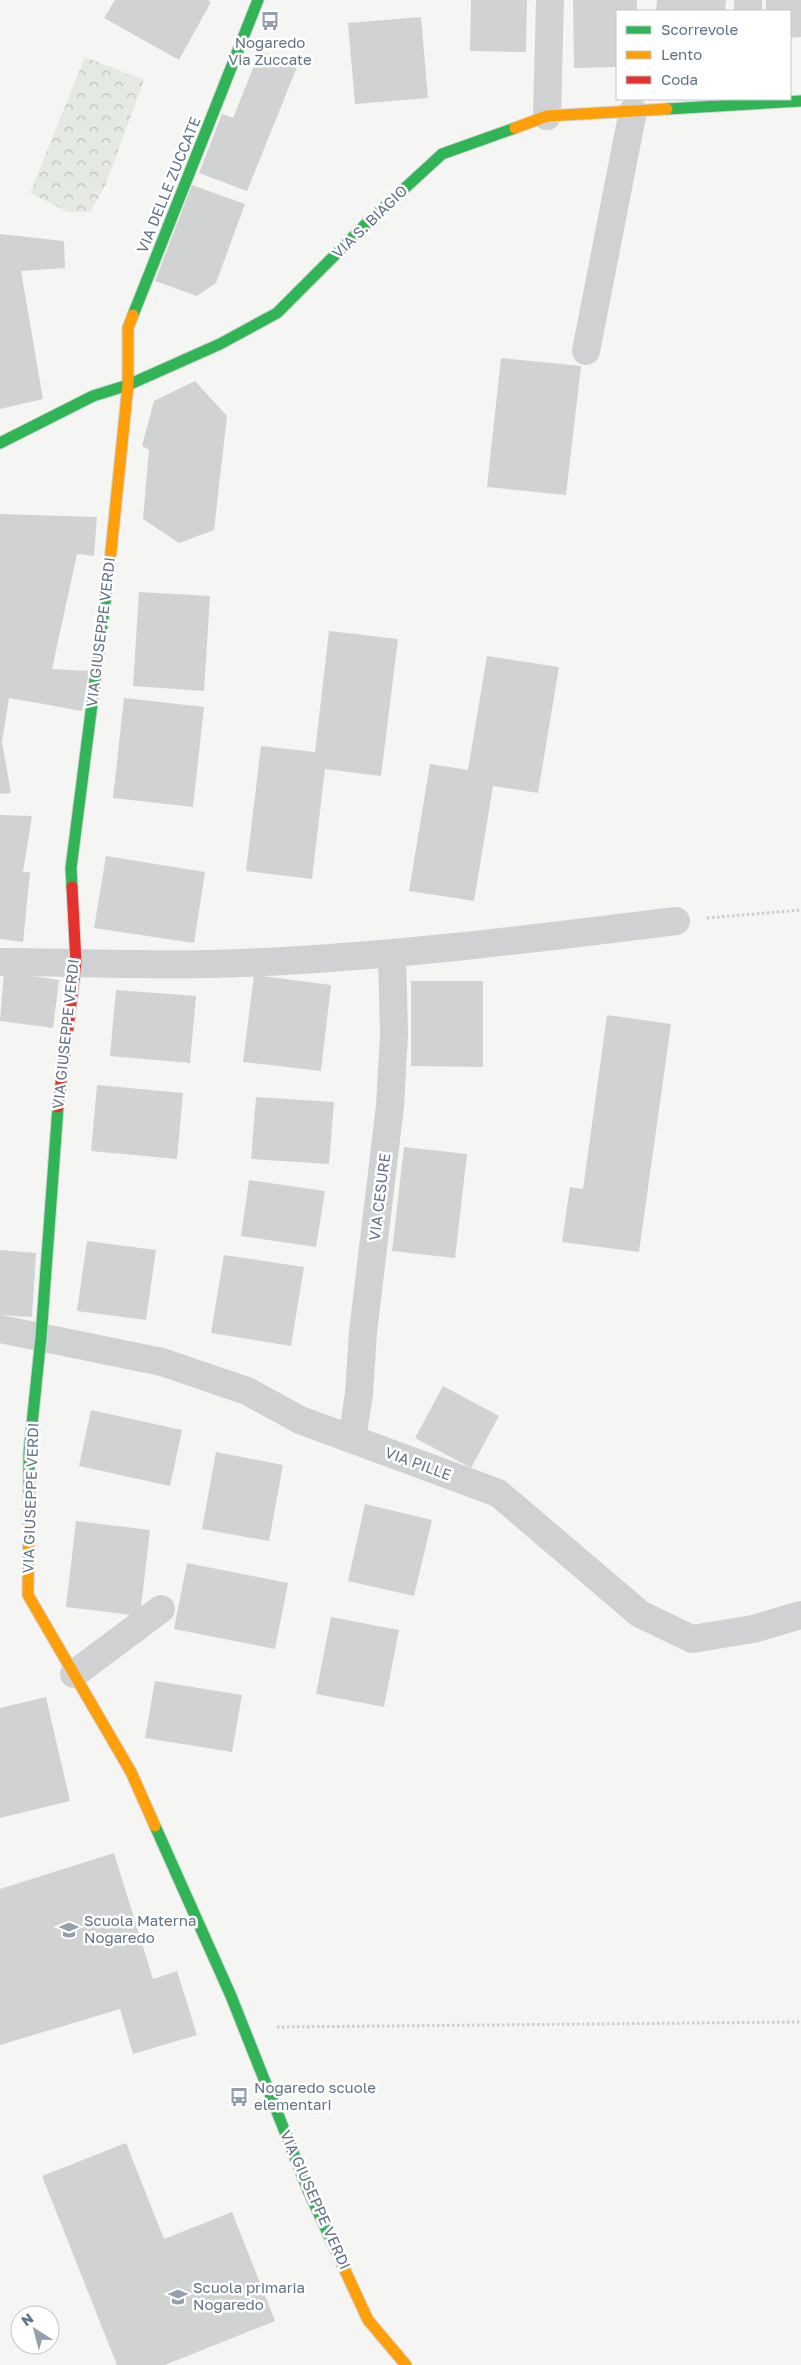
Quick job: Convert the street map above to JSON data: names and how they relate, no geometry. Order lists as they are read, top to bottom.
{
  "streets": {
    "street": [
      "VIA DELLE ZUCCATE",
      "VIA S. BIAGIO",
      "VIA GIUSEPPE VERDI",
      "VIA CESURE",
      "VIA PILLE"
    ]
  },
  "crossings": [
    ["VIA DELLE ZUCCATE", "VIA S. BIAGIO"],
    ["VIA DELLE ZUCCATE", "VIA GIUSEPPE VERDI"],
    ["VIA S. BIAGIO", "VIA GIUSEPPE VERDI"],
    ["VIA GIUSEPPE VERDI", "VIA PILLE"],
    ["VIA CESURE", "VIA PILLE"]
  ],
  "places": {
    "bus stop": ["Nogaredo Via Zuccate", "Nogaredo scuole elementari"],
    "school or university": ["Scuola Materna Nogaredo", "Scuola primaria Nogaredo"]
  },
  "legend": ["Scorrevole", "Lento", "Coda"],
  "north": "top left"
}
